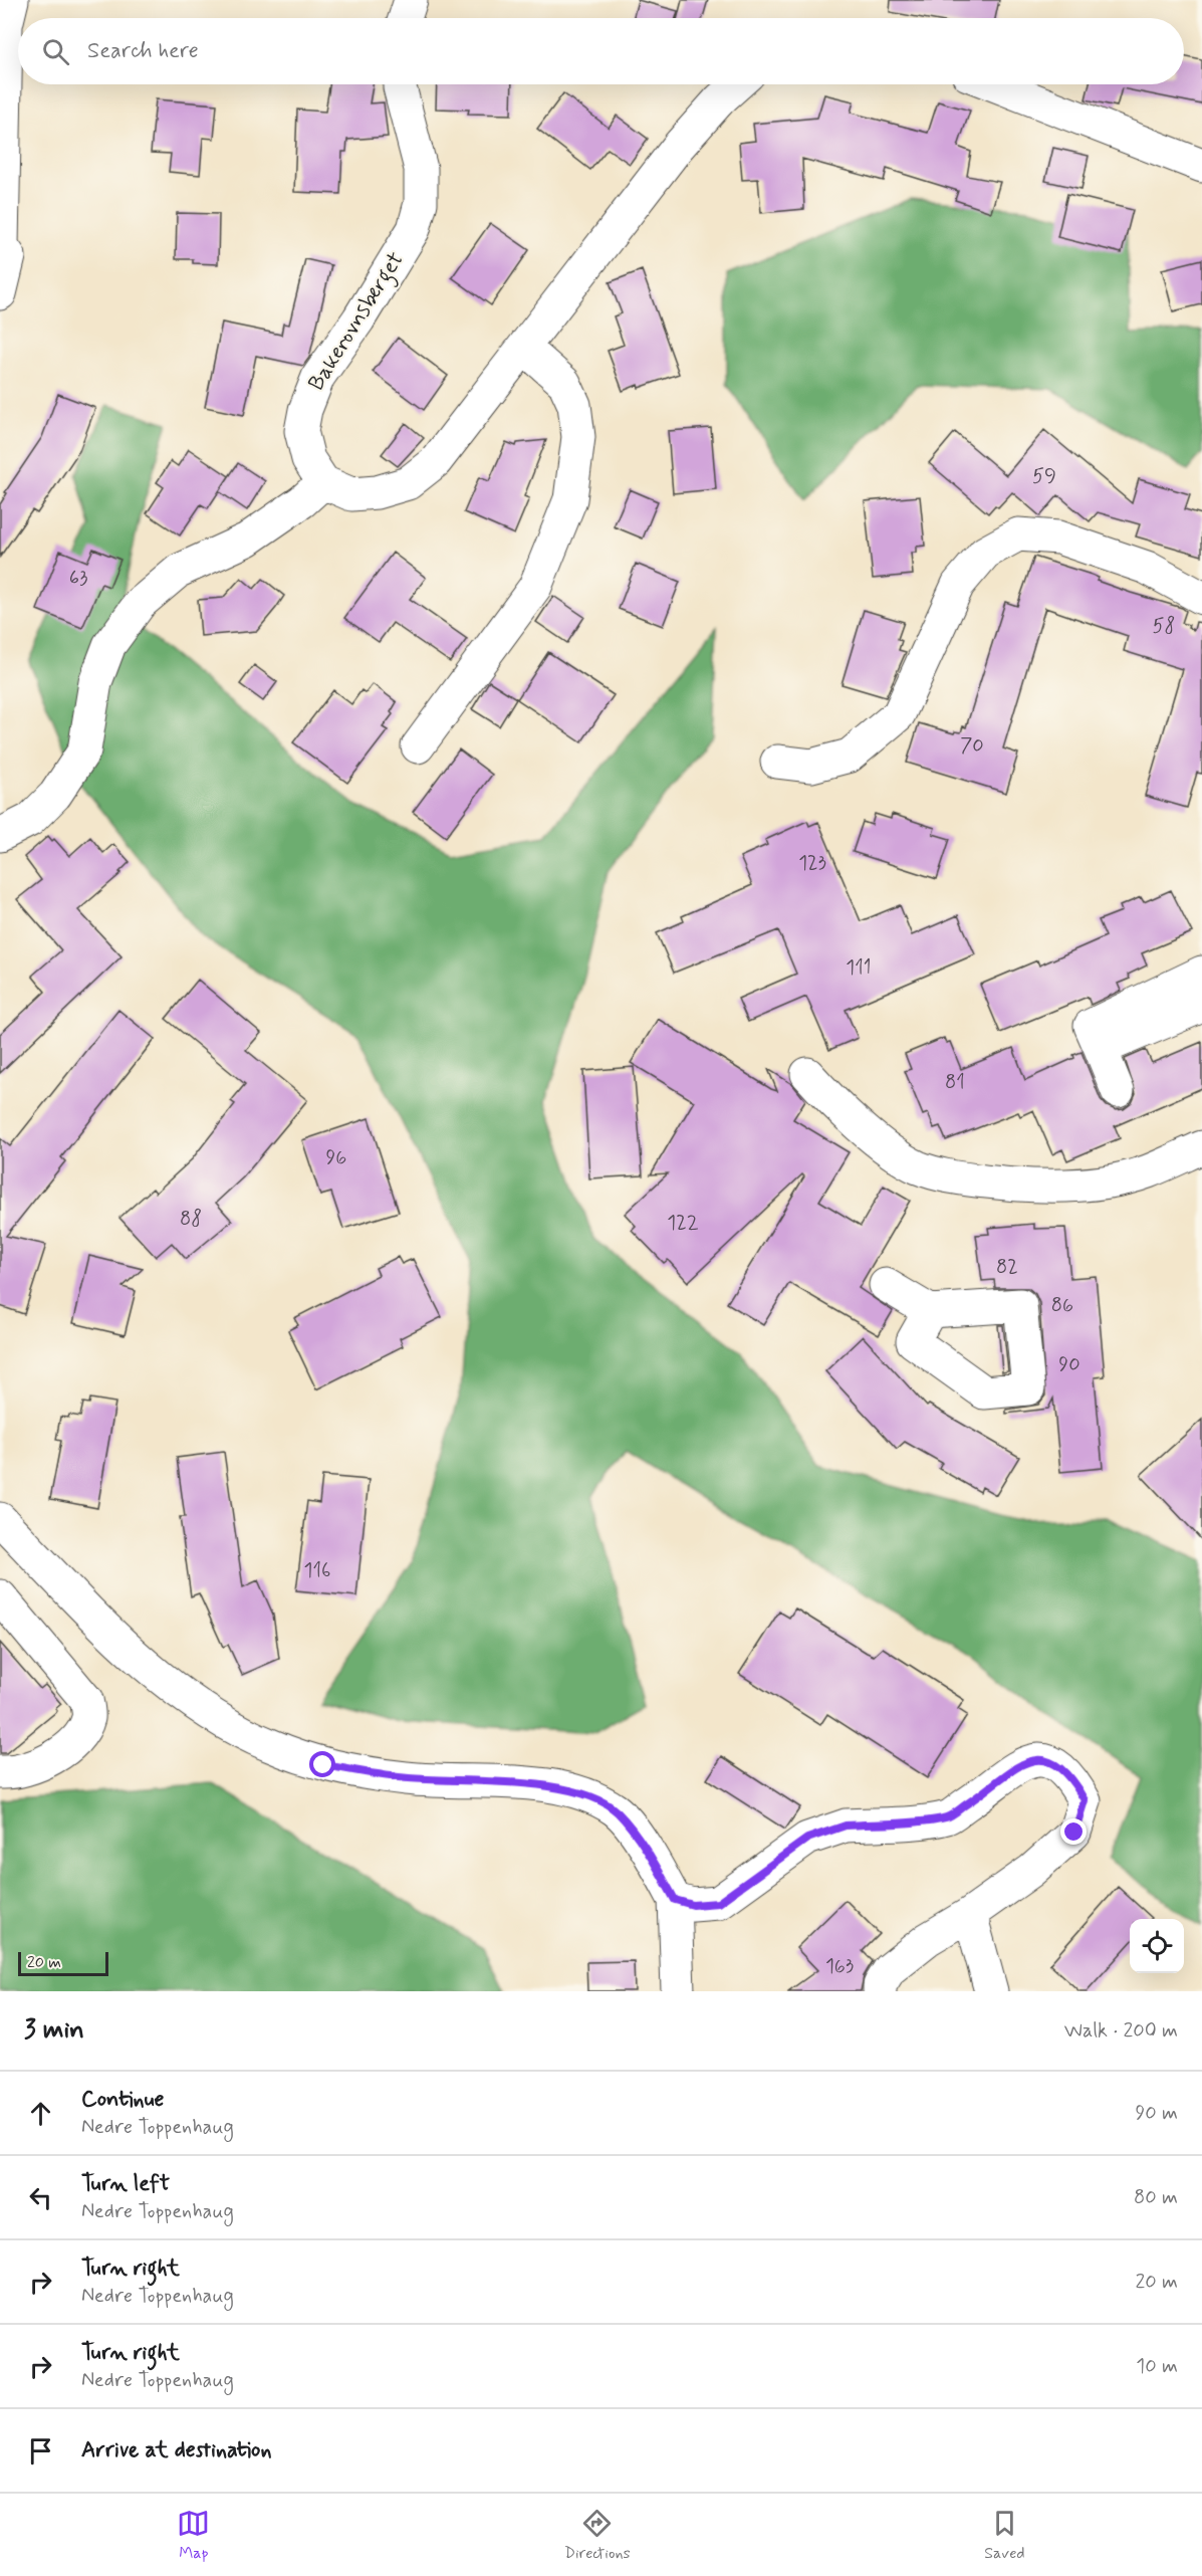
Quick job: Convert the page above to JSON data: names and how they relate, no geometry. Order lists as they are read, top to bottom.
{
  "streets": {
    "street": ["Bakerovnsberget"]
  },
  "house_numbers": [
    "59",
    "63",
    "58",
    "70",
    "123",
    "111",
    "81",
    "96",
    "88",
    "122",
    "82",
    "86",
    "90",
    "116",
    "163"
  ],
  "scale_bar": "20 m",
  "page": {
    "search": "Search here",
    "scale": "20 m",
    "heading": ["3 min", "Walk · 200 m"],
    "list": [
      ["Continue", "Nedre Toppenhaug", "90 m"],
      ["Turn left", "Nedre Toppenhaug", "80 m"],
      ["Turn right", "Nedre Toppenhaug", "20 m"],
      ["Turn right", "Nedre Toppenhaug", "10 m"],
      "Arrive at destination"
    ],
    "nav": ["Map", "Directions", "Saved"]
  }
}
